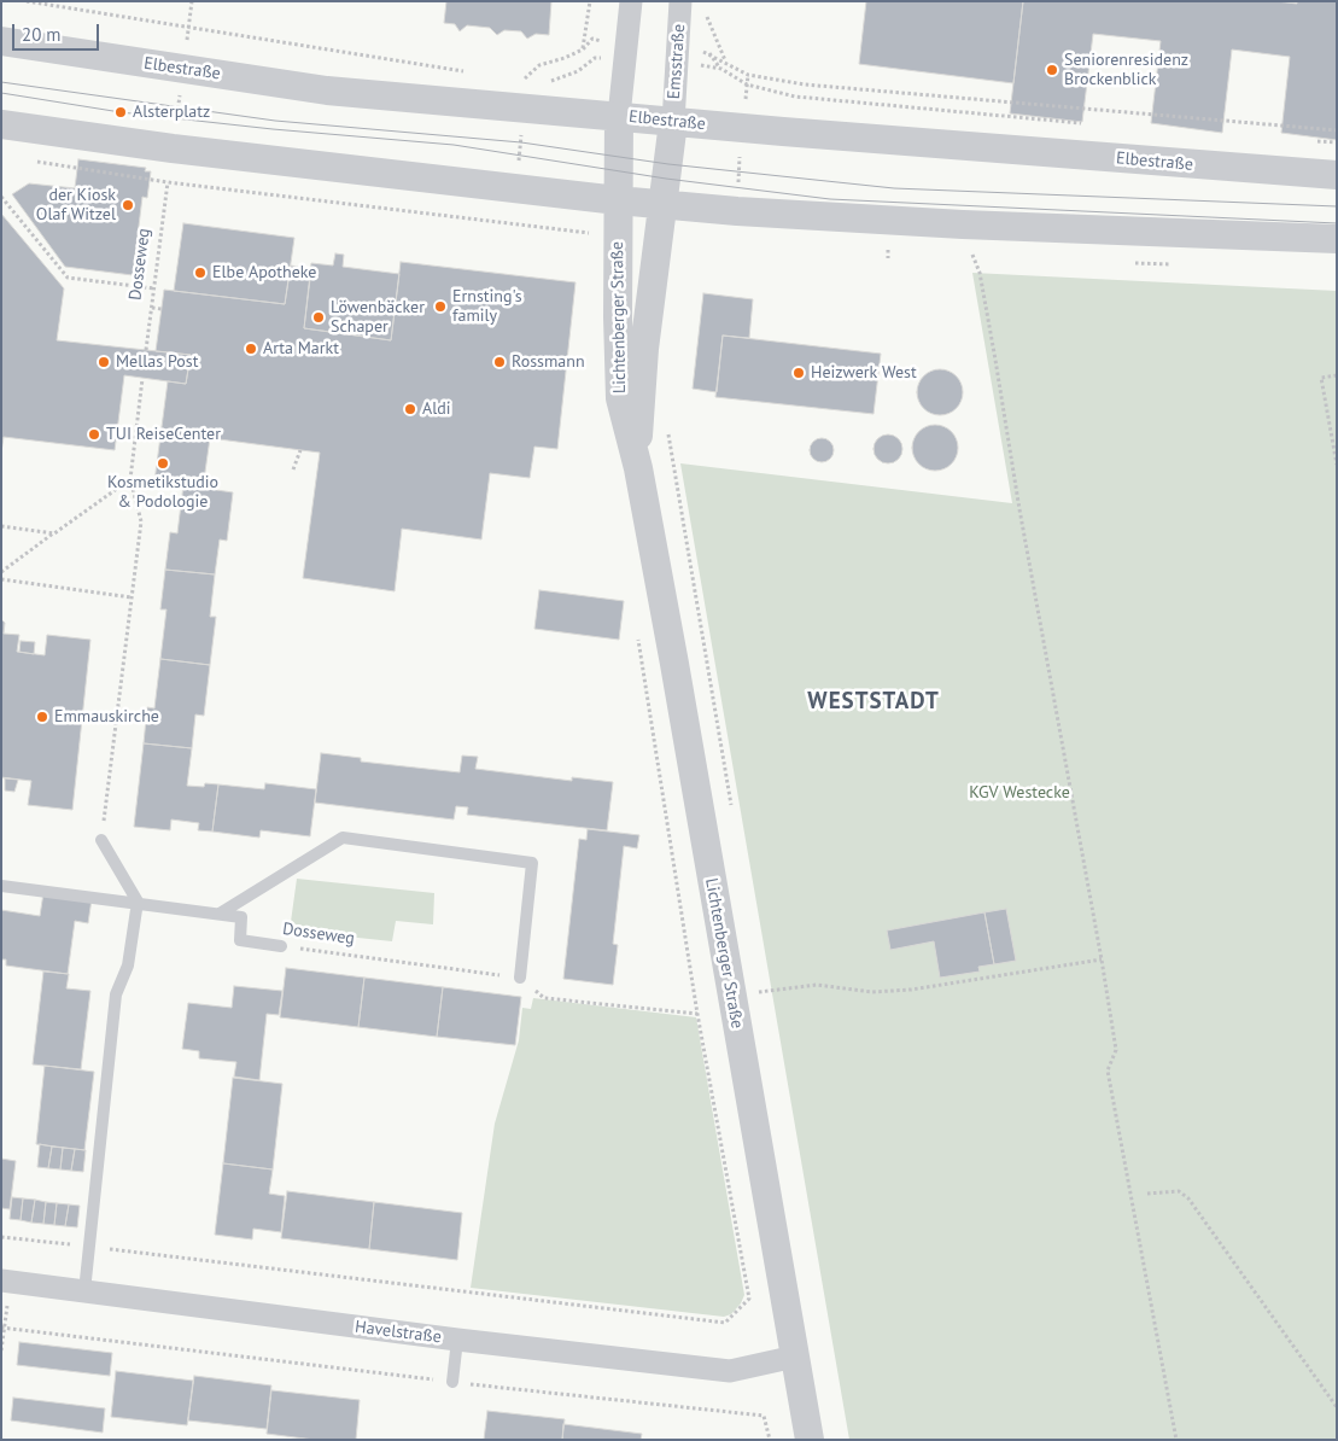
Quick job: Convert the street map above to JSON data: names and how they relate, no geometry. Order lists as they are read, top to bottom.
{
  "streets": {
    "street": [
      "Emsstraße",
      "Elbestraße",
      "Lichtenberger Straße",
      "Havelstraße"
    ],
    "lane": ["Dosseweg"]
  },
  "crossings": [
    ["Emsstraße", "Elbestraße"],
    ["Emsstraße", "Lichtenberger Straße"],
    ["Elbestraße", "Dosseweg"],
    ["Elbestraße", "Lichtenberger Straße"],
    ["Lichtenberger Straße", "Havelstraße"]
  ],
  "districts": ["WESTSTADT"],
  "parks": ["KGV Westecke"],
  "places": [
    "Seniorenresidenz Brockenblick",
    "Alsterplatz",
    "der Kiosk Olaf Witzel",
    "Elbe Apotheke",
    "Ernsting's family",
    "Löwenbäcker Schaper",
    "Arta Markt",
    "Mellas Post",
    "Rossmann",
    "Heizwerk West",
    "Aldi",
    "TUI ReiseCenter",
    "Kosmetikstudio & Podologie",
    "Emmauskirche"
  ],
  "scale_bar": "20 m"
}
